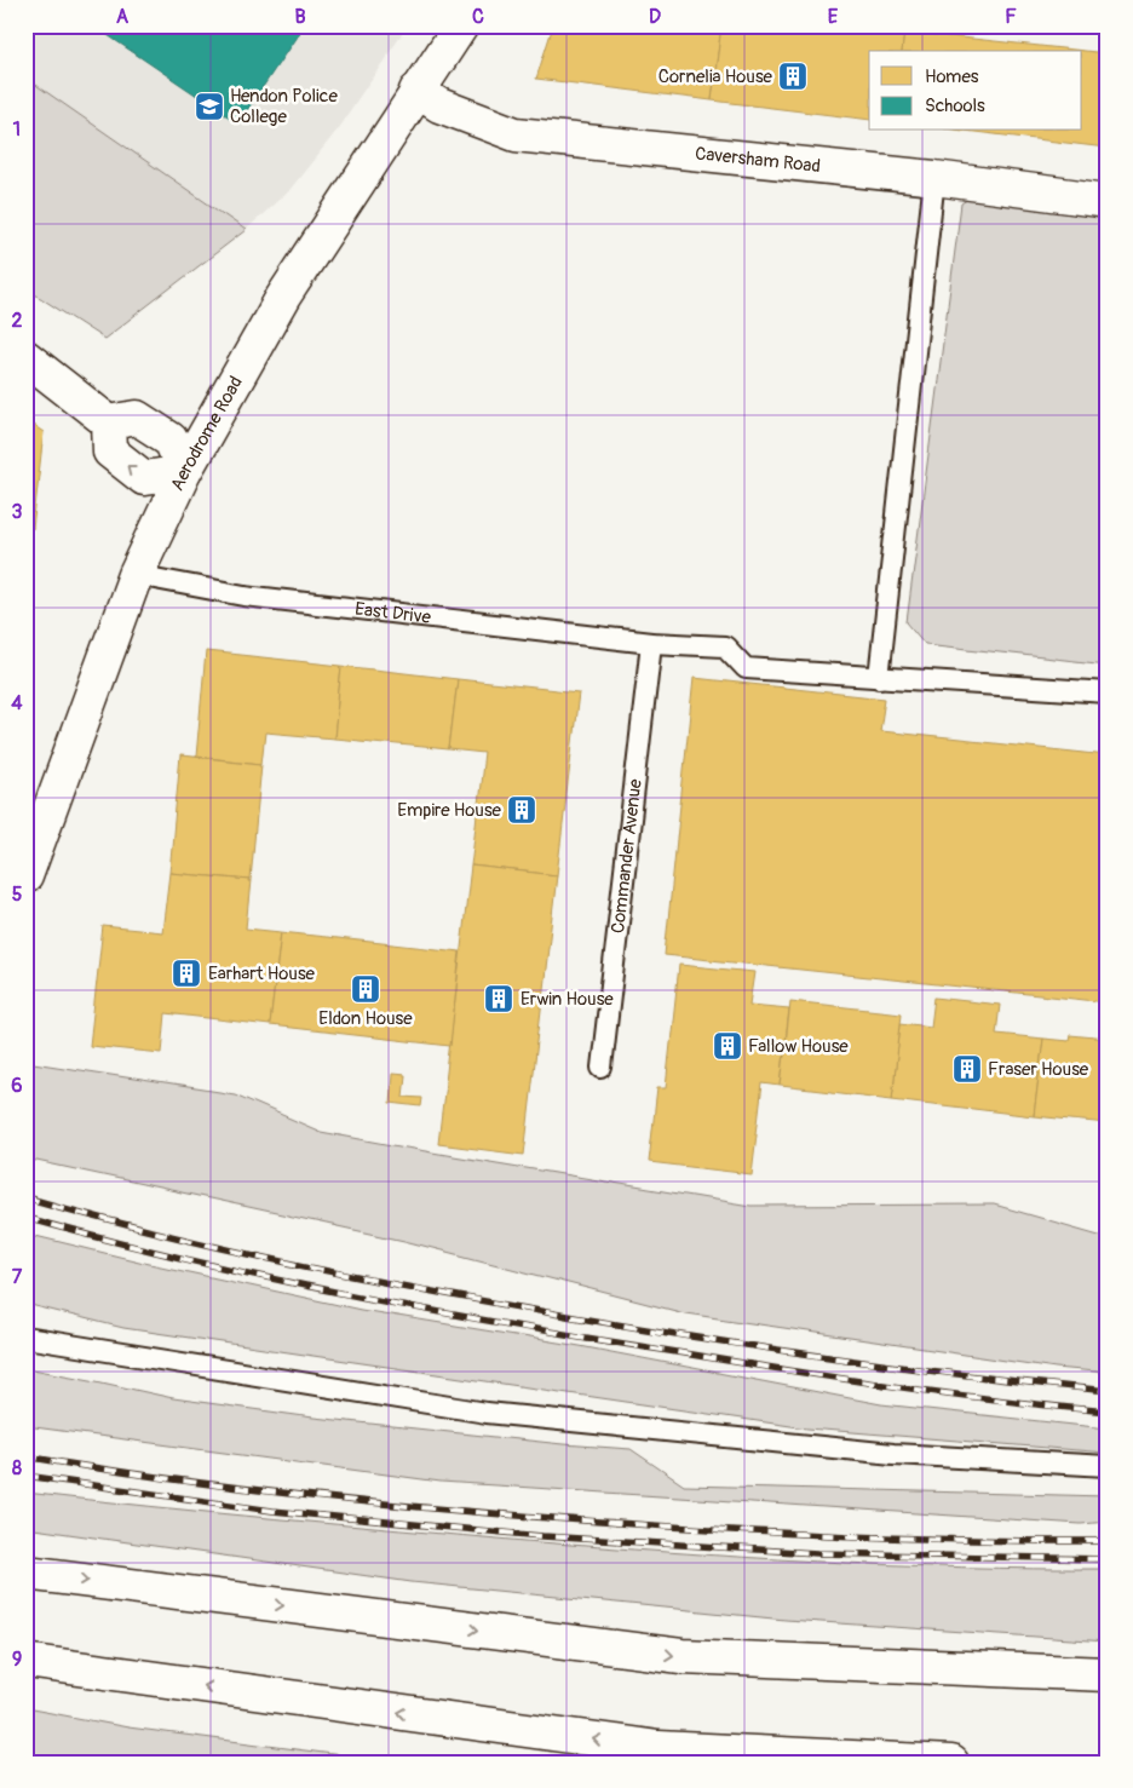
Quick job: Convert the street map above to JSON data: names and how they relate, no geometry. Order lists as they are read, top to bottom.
{
  "streets": {
    "main road": ["Caversham Road", "Aerodrome Road"],
    "lane": ["East Drive", "Commander Avenue"]
  },
  "crossings": [
    ["Caversham Road", "Aerodrome Road"],
    ["Aerodrome Road", "East Drive"],
    ["East Drive", "Commander Avenue"]
  ],
  "places": {
    "building": [
      "Cornelia House",
      "Empire House",
      "Earhart House",
      "Eldon House",
      "Erwin House",
      "Fallow House",
      "Fraser House"
    ],
    "school or university": ["Hendon Police College"]
  },
  "legend": ["Homes", "Schools"],
  "grid": {
    "columns": [
      "A",
      "B",
      "C",
      "D",
      "E",
      "F"
    ],
    "rows": [
      "1",
      "2",
      "3",
      "4",
      "5",
      "6",
      "7",
      "8",
      "9"
    ]
  }
}
